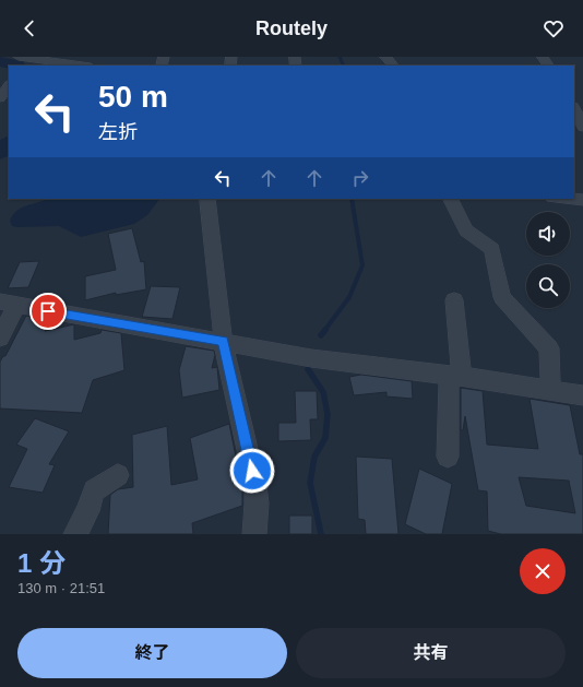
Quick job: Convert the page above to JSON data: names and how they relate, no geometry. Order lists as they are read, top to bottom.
{
  "page": {
    "header": "Routely",
    "turn": ["50 m", "左折"],
    "heading": ["1 分", "130 m · 21:51"],
    "buttons": ["終了", "共有"]
  }
}
